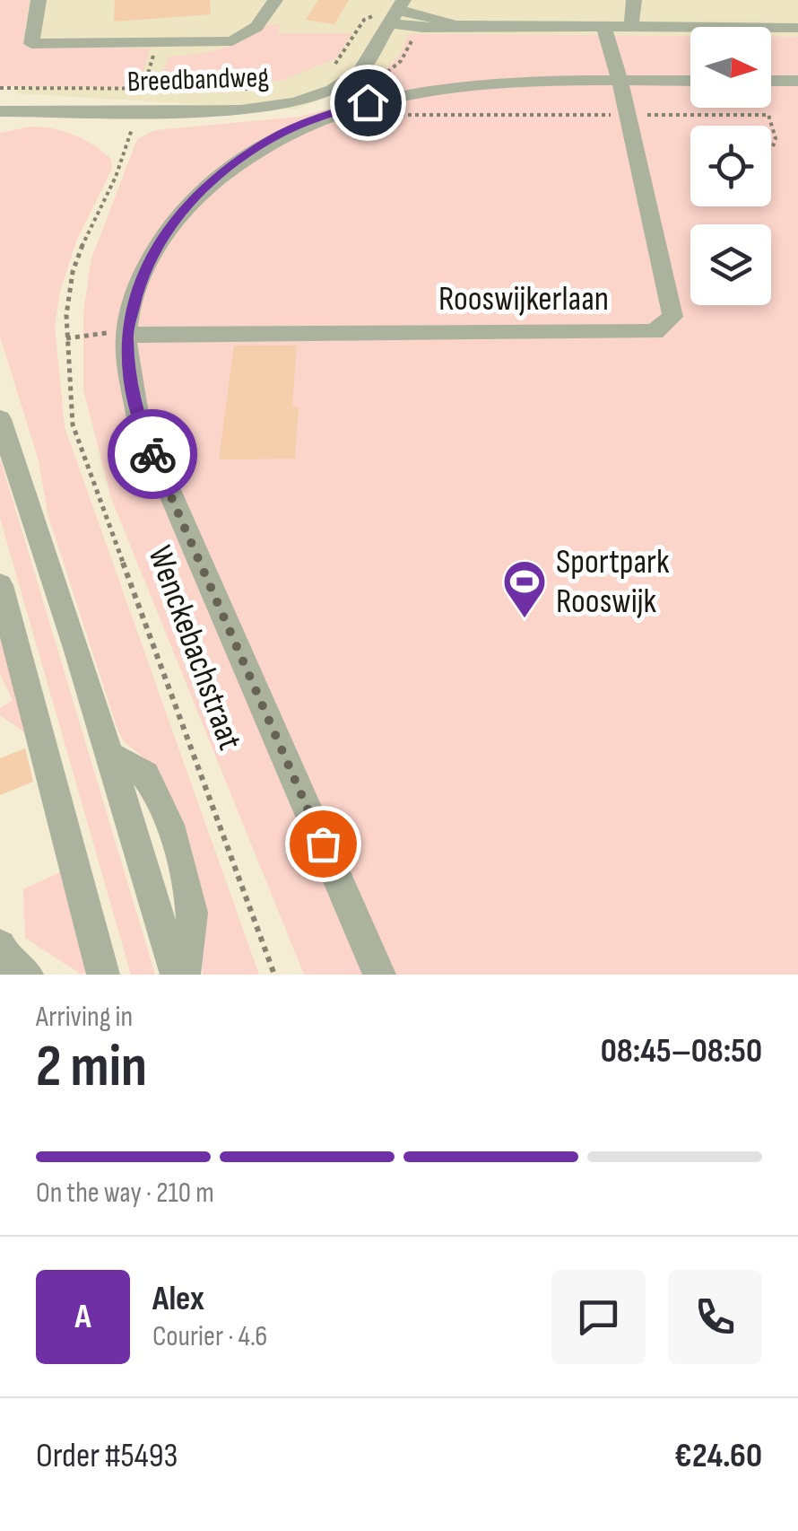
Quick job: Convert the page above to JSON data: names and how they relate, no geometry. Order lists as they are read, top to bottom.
{
  "streets": {
    "street": ["Breedbandweg", "Rooswijkerlaan"],
    "path": ["Wenckebachstraat"]
  },
  "places": {
    "sports": ["Sportpark Rooswijk"]
  },
  "north": "right",
  "page": {
    "heading": ["2 min", "Arriving in", "08:45–08:50"],
    "panel": [
      "Alex",
      "Courier · 4.6",
      "Order #5493",
      "€24.60"
    ],
    "bar": "On the way · 210 m",
    "round": "A"
  }
}
